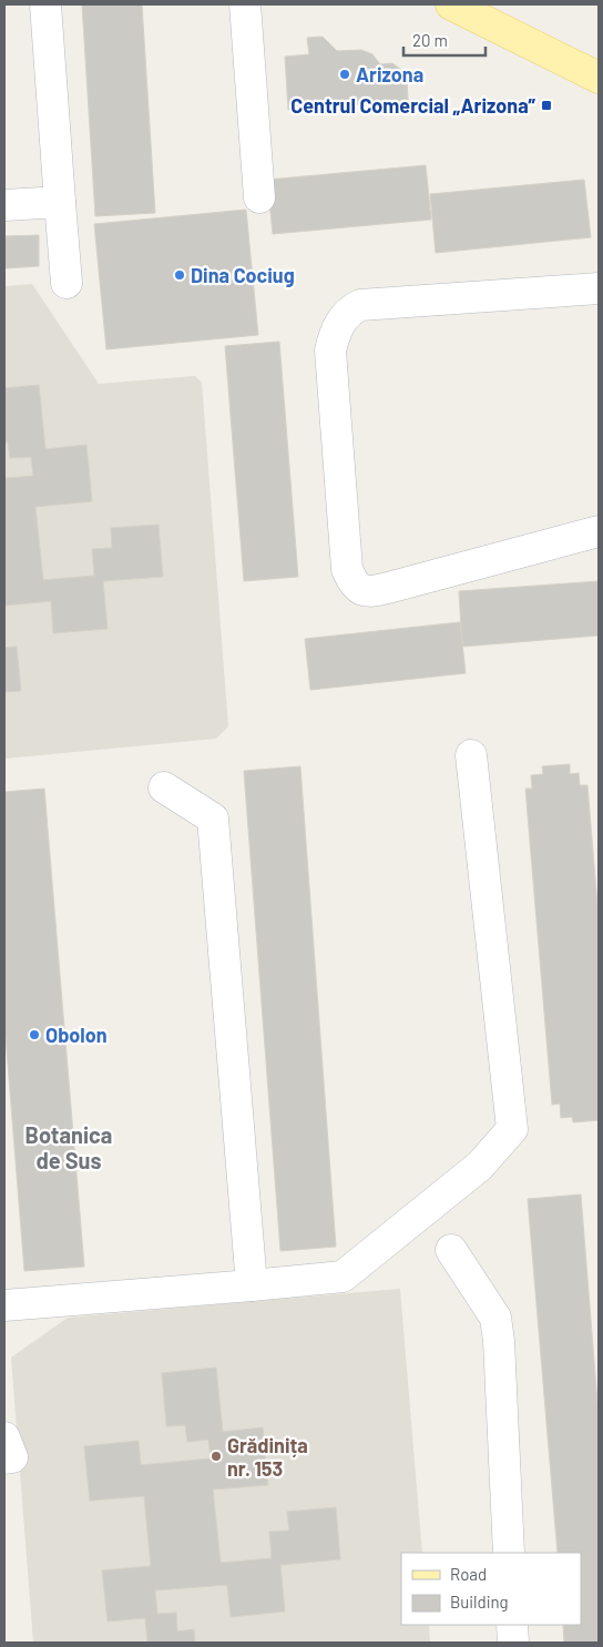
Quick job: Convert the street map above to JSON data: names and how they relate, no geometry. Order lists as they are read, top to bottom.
{
  "districts": ["Botanica de Sus"],
  "places": {
    "other": [
      "Arizona",
      "Dina Cociug",
      "Obolon",
      "Grădinița nr. 153"
    ],
    "transit": ["Centrul Comercial „Arizona”"]
  },
  "legend": ["Road", "Building"],
  "scale_bar": "20 m"
}
